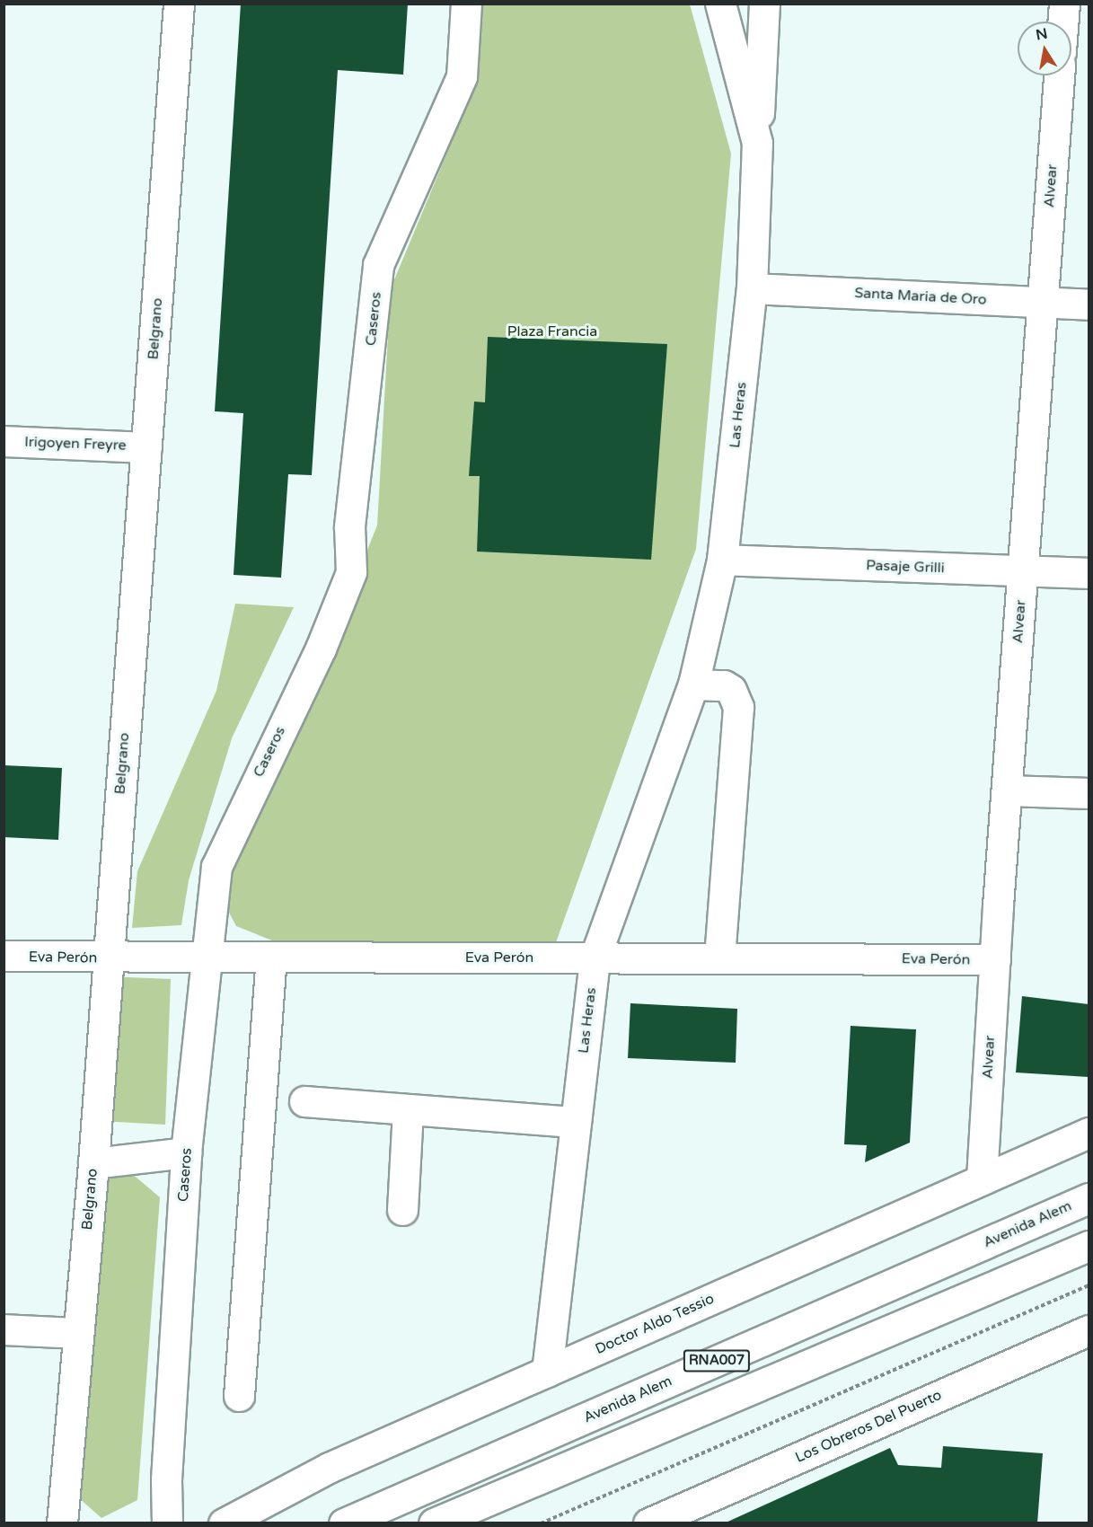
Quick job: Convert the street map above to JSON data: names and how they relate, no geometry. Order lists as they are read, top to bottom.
{
  "streets": {
    "main road": [
      "Alvear",
      "Santa Maria de Oro",
      "Caseros",
      "Belgrano",
      "Las Heras",
      "Irigoyen Freyre",
      "Pasaje Grilli",
      "Eva Perón",
      "Avenida Alem",
      "Doctor Aldo Tessio",
      "RNA007",
      "Los Obreros Del Puerto"
    ]
  },
  "crossings": [
    ["Alvear", "Santa Maria de Oro"],
    ["Alvear", "Pasaje Grilli"],
    ["Alvear", "Eva Perón"],
    ["Alvear", "Doctor Aldo Tessio"],
    ["Santa Maria de Oro", "Las Heras"],
    ["Caseros", "Eva Perón"],
    ["Belgrano", "Irigoyen Freyre"],
    ["Belgrano", "Eva Perón"],
    ["Las Heras", "Pasaje Grilli"],
    ["Las Heras", "Eva Perón"],
    ["Las Heras", "Doctor Aldo Tessio"]
  ],
  "parks": ["Plaza Francia"],
  "north": "top"
}
